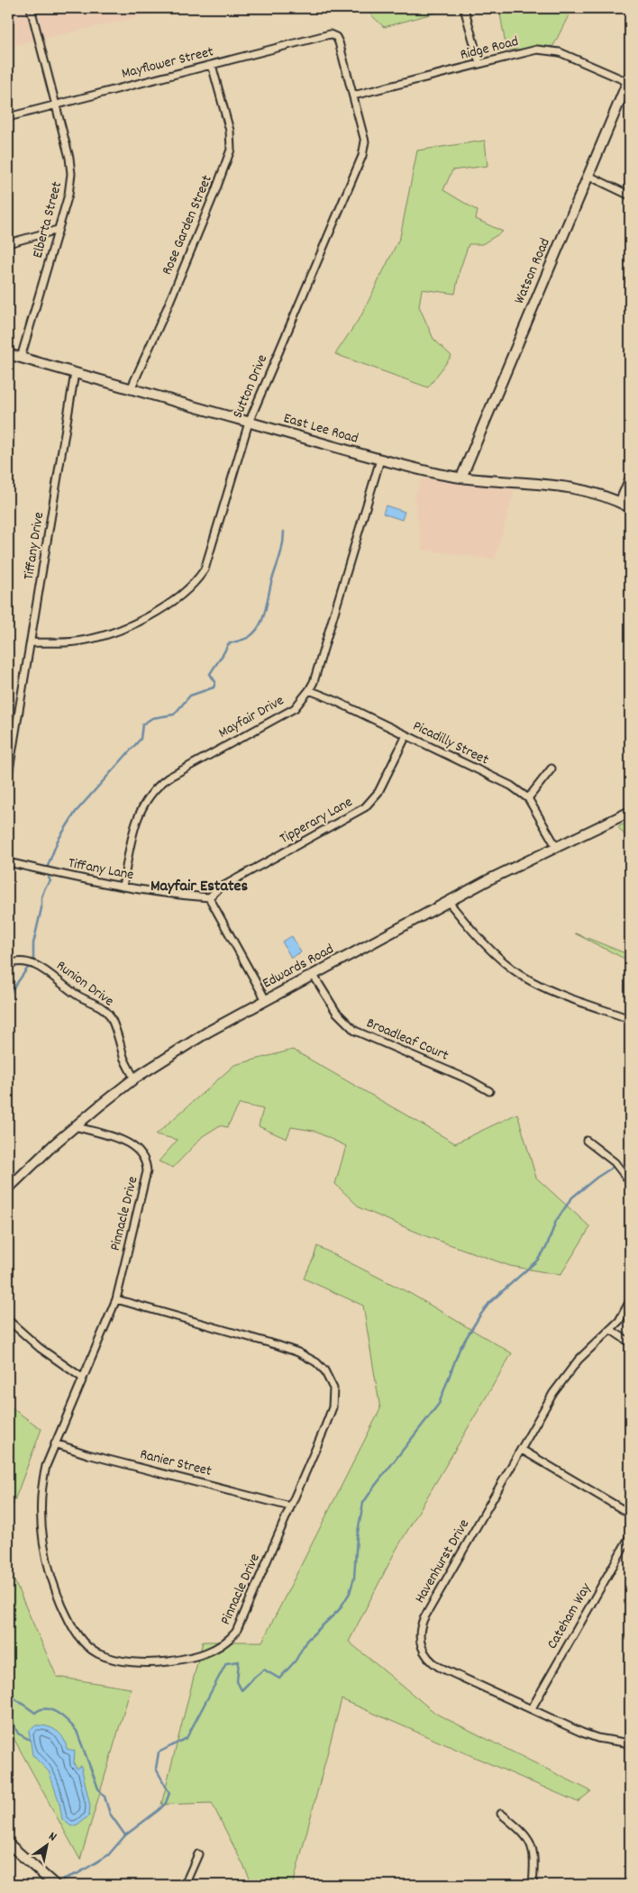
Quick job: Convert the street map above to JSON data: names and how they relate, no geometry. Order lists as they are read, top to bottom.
{
  "streets": {
    "street": [
      "Ridge Road",
      "Mayflower Street",
      "Elberta Street",
      "Rose Garden Street",
      "Watson Road",
      "Sutton Drive",
      "East Lee Road",
      "Tiffany Drive",
      "Mayfair Drive",
      "Picadilly Street",
      "Tipperary Lane",
      "Tiffany Lane",
      "Edwards Road",
      "Runion Drive",
      "Broadleaf Court",
      "Pinnacle Drive",
      "Ranier Street",
      "Havenhurst Drive",
      "Cateham Way"
    ]
  },
  "crossings": [
    ["Ridge Road", "Watson Road"],
    ["Ridge Road", "Sutton Drive"],
    ["Mayflower Street", "Elberta Street"],
    ["Mayflower Street", "Rose Garden Street"],
    ["Mayflower Street", "Sutton Drive"],
    ["Elberta Street", "East Lee Road"],
    ["Rose Garden Street", "East Lee Road"],
    ["Watson Road", "East Lee Road"],
    ["Sutton Drive", "East Lee Road"],
    ["Sutton Drive", "Tiffany Drive"],
    ["East Lee Road", "Tiffany Drive"],
    ["East Lee Road", "Mayfair Drive"],
    ["Mayfair Drive", "Picadilly Street"],
    ["Mayfair Drive", "Tiffany Lane"],
    ["Picadilly Street", "Tipperary Lane"],
    ["Picadilly Street", "Edwards Road"],
    ["Tipperary Lane", "Tiffany Lane"],
    ["Edwards Road", "Runion Drive"],
    ["Edwards Road", "Broadleaf Court"],
    ["Edwards Road", "Pinnacle Drive"],
    ["Pinnacle Drive", "Ranier Street"],
    ["Havenhurst Drive", "Cateham Way"]
  ],
  "districts": ["Mayfair Estates"],
  "north": "top right"
}
